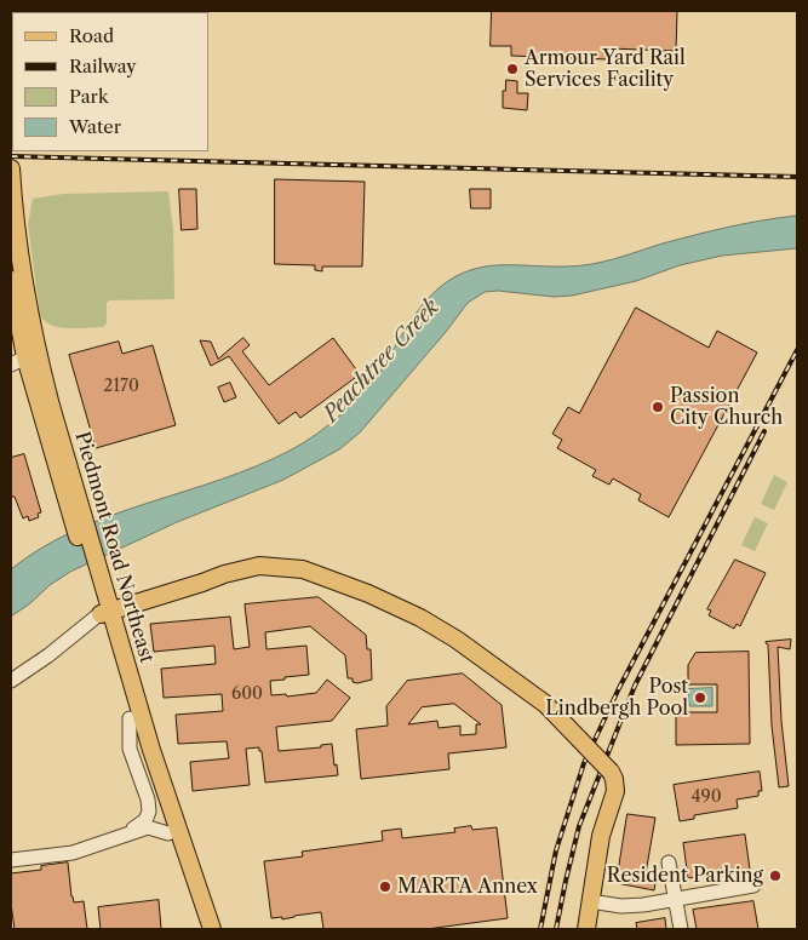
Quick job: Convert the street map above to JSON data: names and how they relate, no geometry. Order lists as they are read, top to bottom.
{
  "streets": {
    "main road": ["Piedmont Road Northeast"]
  },
  "water": ["Peachtree Creek"],
  "places": [
    "Armour Yard Rail Services Facility",
    "Passion City Church",
    "Post Lindbergh Pool",
    "Resident Parking",
    "MARTA Annex"
  ],
  "house_numbers": ["2170", "600", "490"],
  "legend": [
    "Road",
    "Railway",
    "Park",
    "Water"
  ]
}
